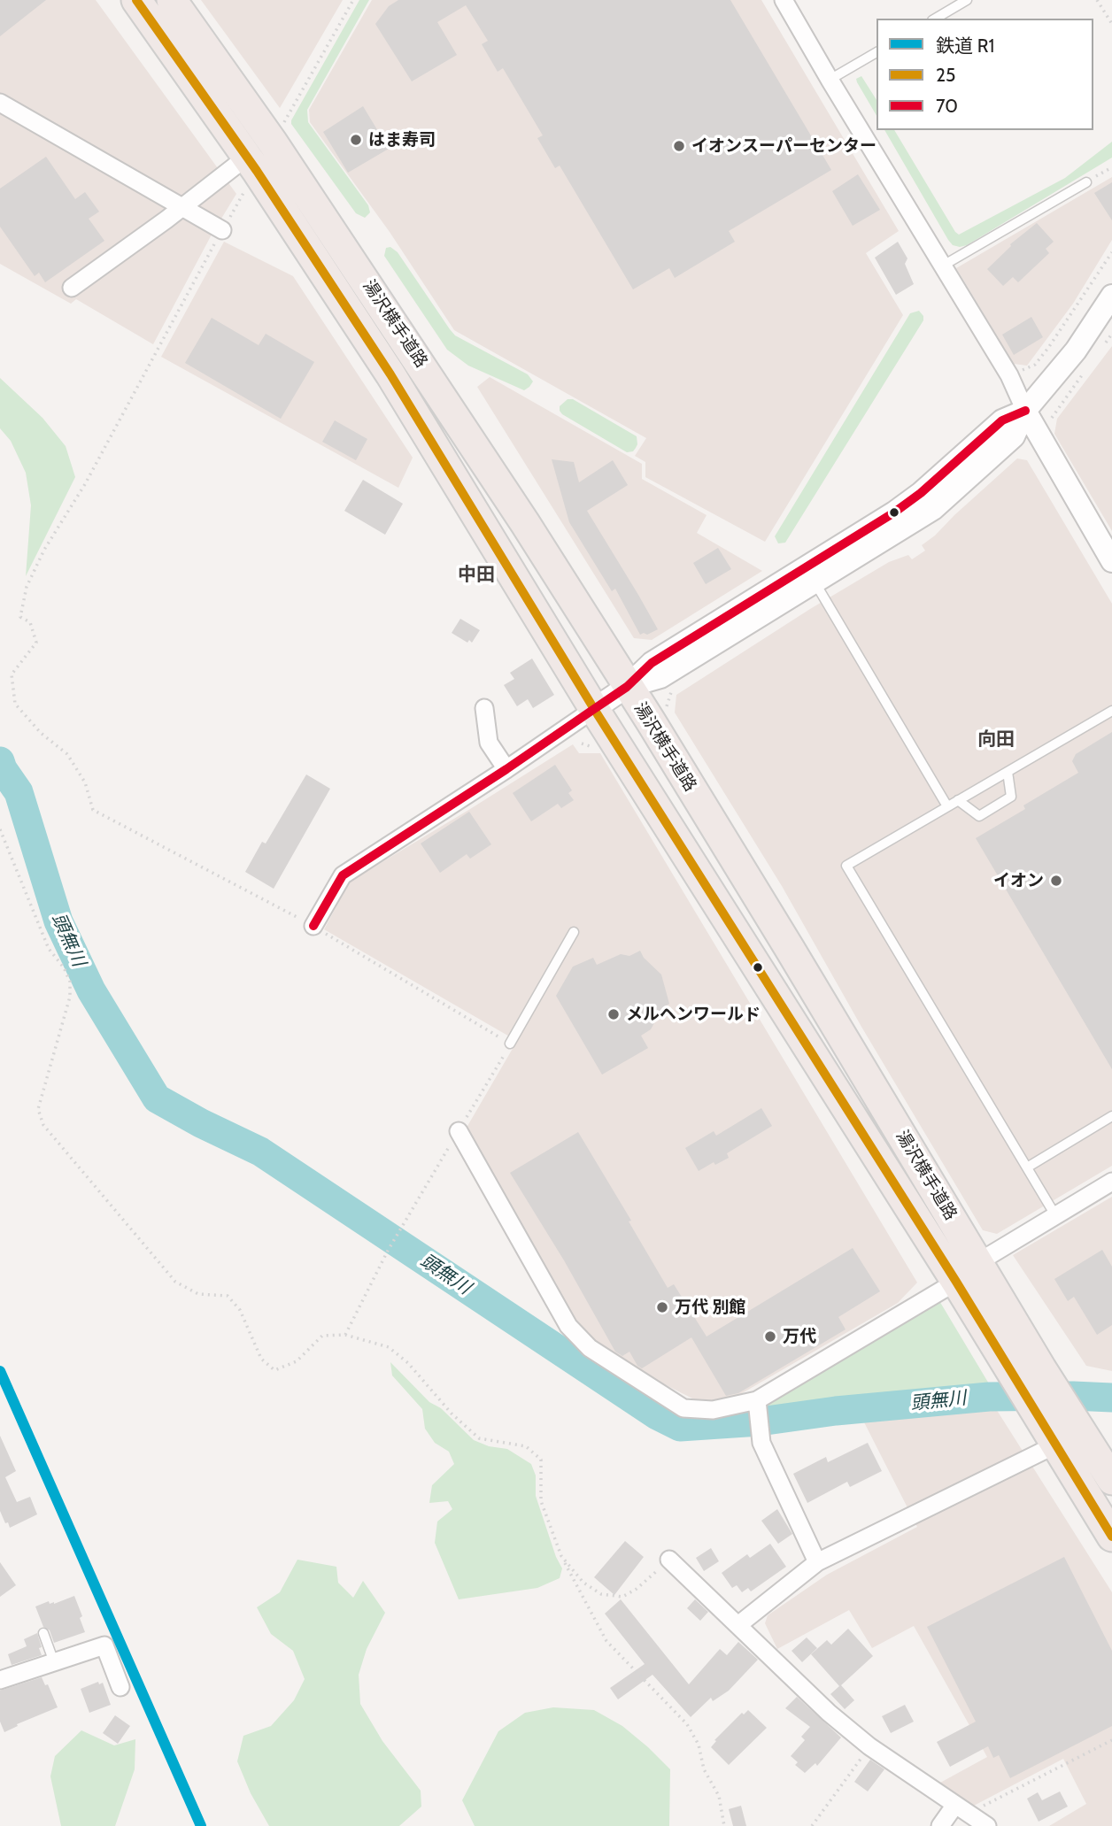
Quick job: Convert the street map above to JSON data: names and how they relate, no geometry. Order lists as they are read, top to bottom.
{
  "streets": {
    "highway": ["湯沢横手道路"]
  },
  "districts": ["中田", "向田"],
  "water": ["頭無川"],
  "places": [
    "はま寿司",
    "イオンスーパーセンター",
    "イオン",
    "メルヘンワールド",
    "万代 別館",
    "万代"
  ],
  "lines": ["transit line 25", "transit line 70", "rail line R1"],
  "legend": ["鉄道 R1", "25", "70"]
}
